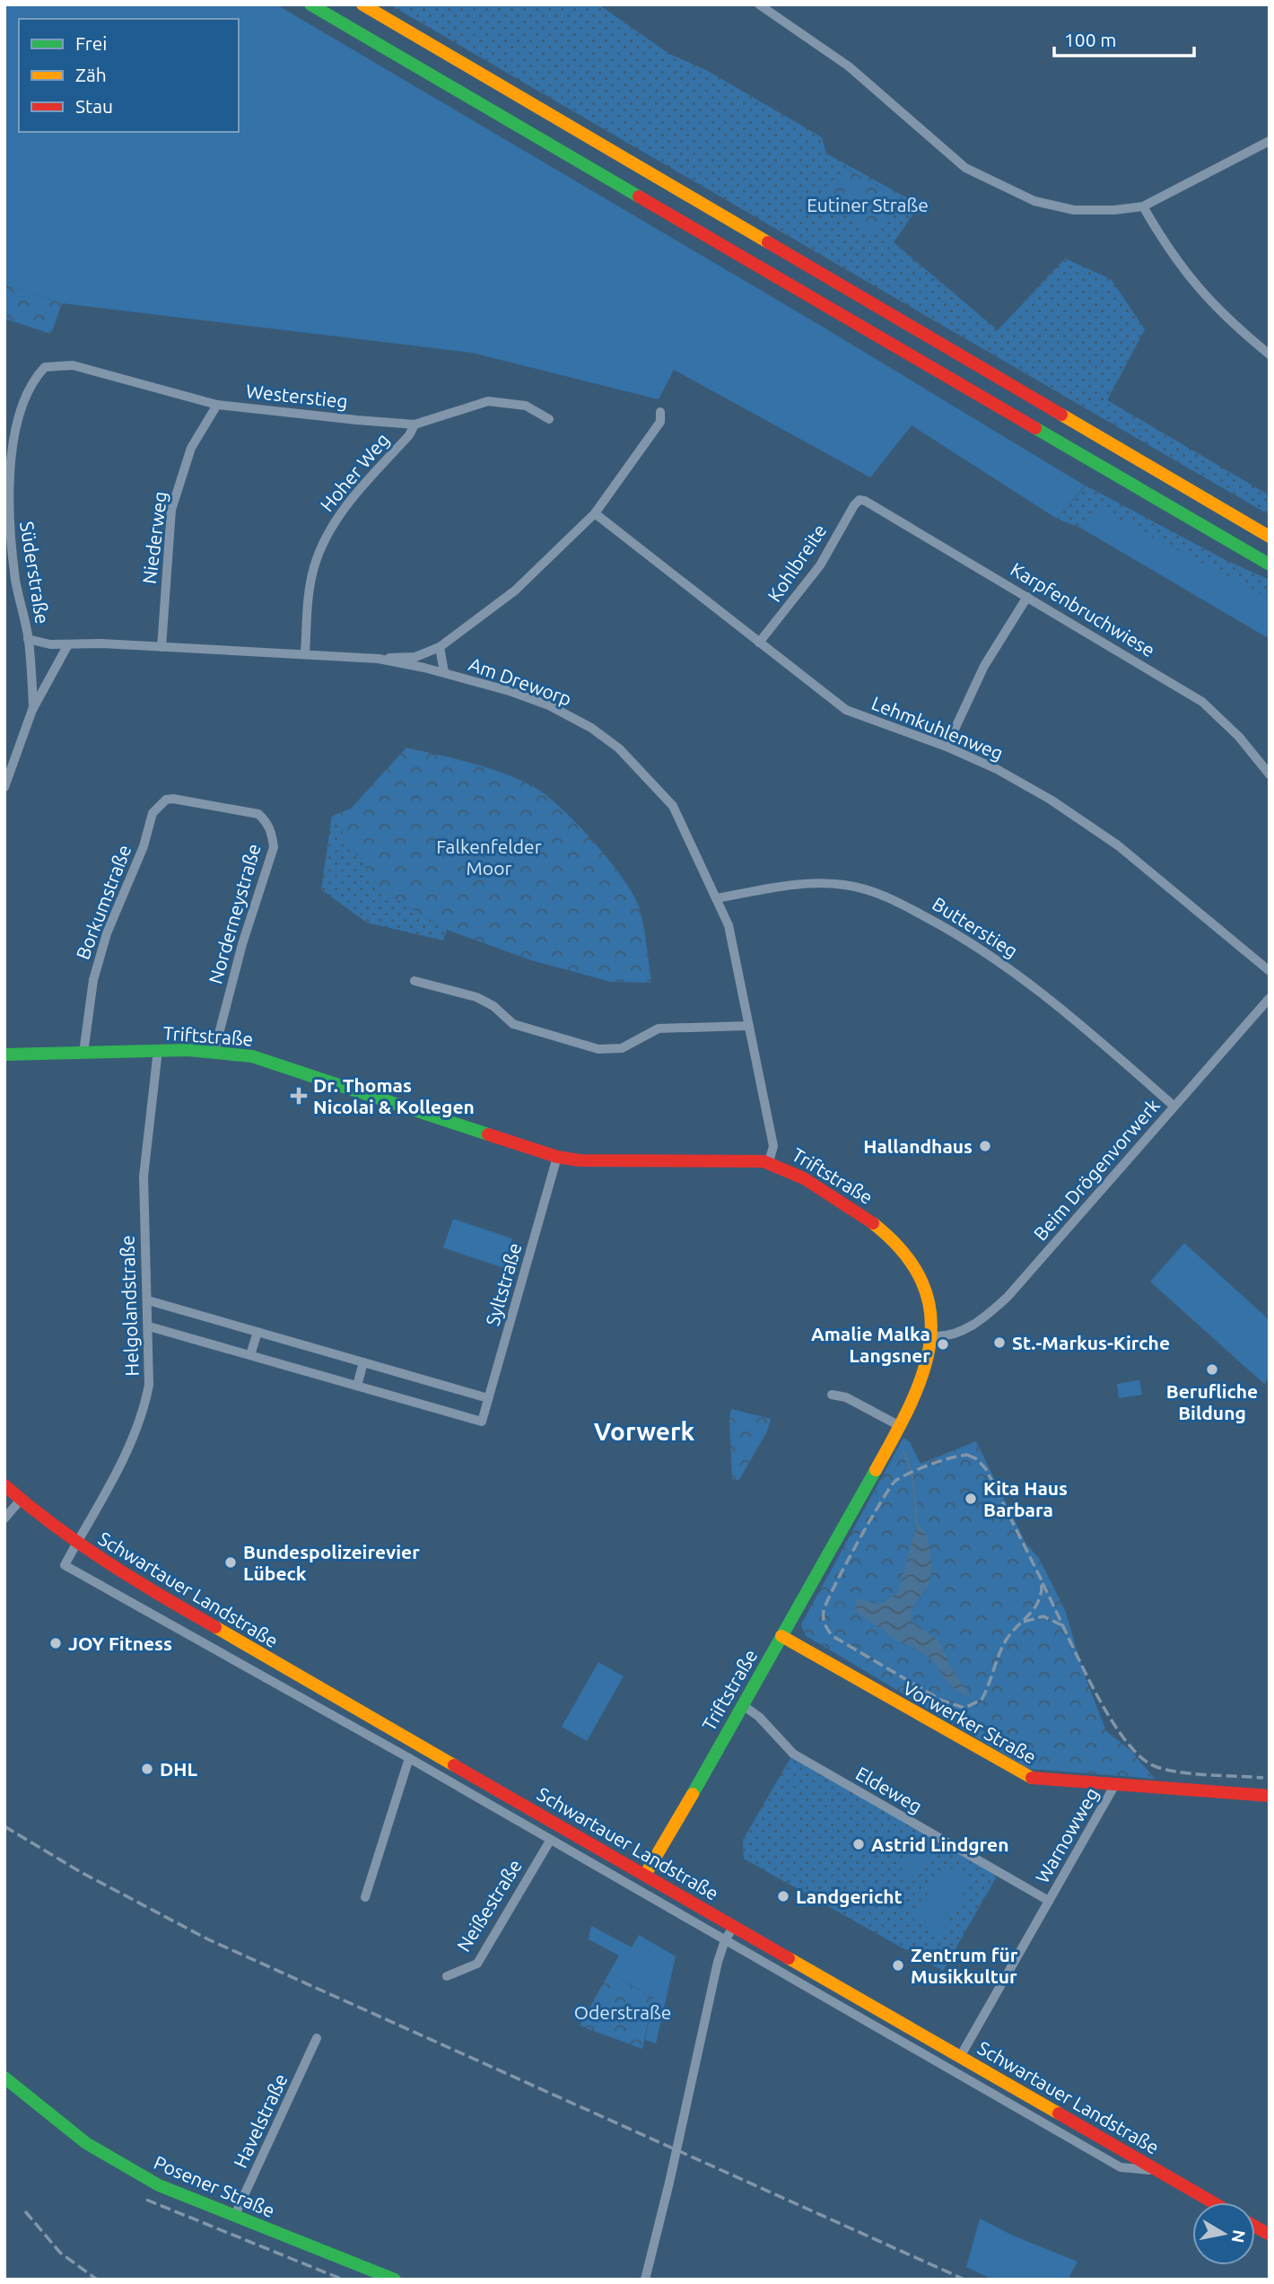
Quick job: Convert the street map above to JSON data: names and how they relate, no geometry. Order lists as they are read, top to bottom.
{
  "streets": {
    "main road": [
      "Triftstraße",
      "Schwartauer Landstraße",
      "Vorwerker Straße",
      "Posener Straße"
    ],
    "street": [
      "Westerstieg",
      "Hoher Weg",
      "Niederweg",
      "Kohlbreite",
      "Süderstraße",
      "Karpfenbruchwiese",
      "Am Dreworp",
      "Lehmkuhlenweg",
      "Borkumstraße",
      "Norderneystraße",
      "Butterstieg",
      "Beim Drögenvorwerk",
      "Syltstraße",
      "Helgolandstraße",
      "Eldeweg",
      "Warnowweg",
      "Neißestraße",
      "Havelstraße"
    ]
  },
  "crossings": [
    ["Westerstieg", "Hoher Weg"],
    ["Westerstieg", "Niederweg"],
    ["Westerstieg", "Süderstraße"],
    ["Hoher Weg", "Am Dreworp"],
    ["Niederweg", "Am Dreworp"],
    ["Kohlbreite", "Karpfenbruchwiese"],
    ["Kohlbreite", "Lehmkuhlenweg"],
    ["Süderstraße", "Am Dreworp"],
    ["Am Dreworp", "Butterstieg"],
    ["Am Dreworp", "Triftstraße"],
    ["Borkumstraße", "Norderneystraße"],
    ["Borkumstraße", "Triftstraße"],
    ["Norderneystraße", "Triftstraße"],
    ["Butterstieg", "Beim Drögenvorwerk"],
    ["Triftstraße", "Beim Drögenvorwerk"],
    ["Triftstraße", "Syltstraße"],
    ["Triftstraße", "Helgolandstraße"],
    ["Triftstraße", "Schwartauer Landstraße"],
    ["Triftstraße", "Vorwerker Straße"],
    ["Triftstraße", "Eldeweg"],
    ["Helgolandstraße", "Schwartauer Landstraße"],
    ["Schwartauer Landstraße", "Neißestraße"],
    ["Vorwerker Straße", "Warnowweg"],
    ["Eldeweg", "Warnowweg"],
    ["Havelstraße", "Posener Straße"]
  ],
  "districts": ["Vorwerk"],
  "parks": ["Eutiner Straße", "Falkenfelder Moor", "Oderstraße"],
  "places": {
    "health": ["Dr. Thomas Nicolai & Kollegen"],
    "other": [
      "Hallandhaus",
      "St.-Markus-Kirche",
      "Amalie Malka Langsner",
      "Berufliche Bildung",
      "Kita Haus Barbara",
      "Bundespolizeirevier Lübeck",
      "JOY Fitness",
      "DHL",
      "Astrid Lindgren",
      "Landgericht",
      "Zentrum für Musikkultur"
    ]
  },
  "legend": ["Frei", "Zäh", "Stau"],
  "scale_bar": "100 m",
  "north": "right"
}
